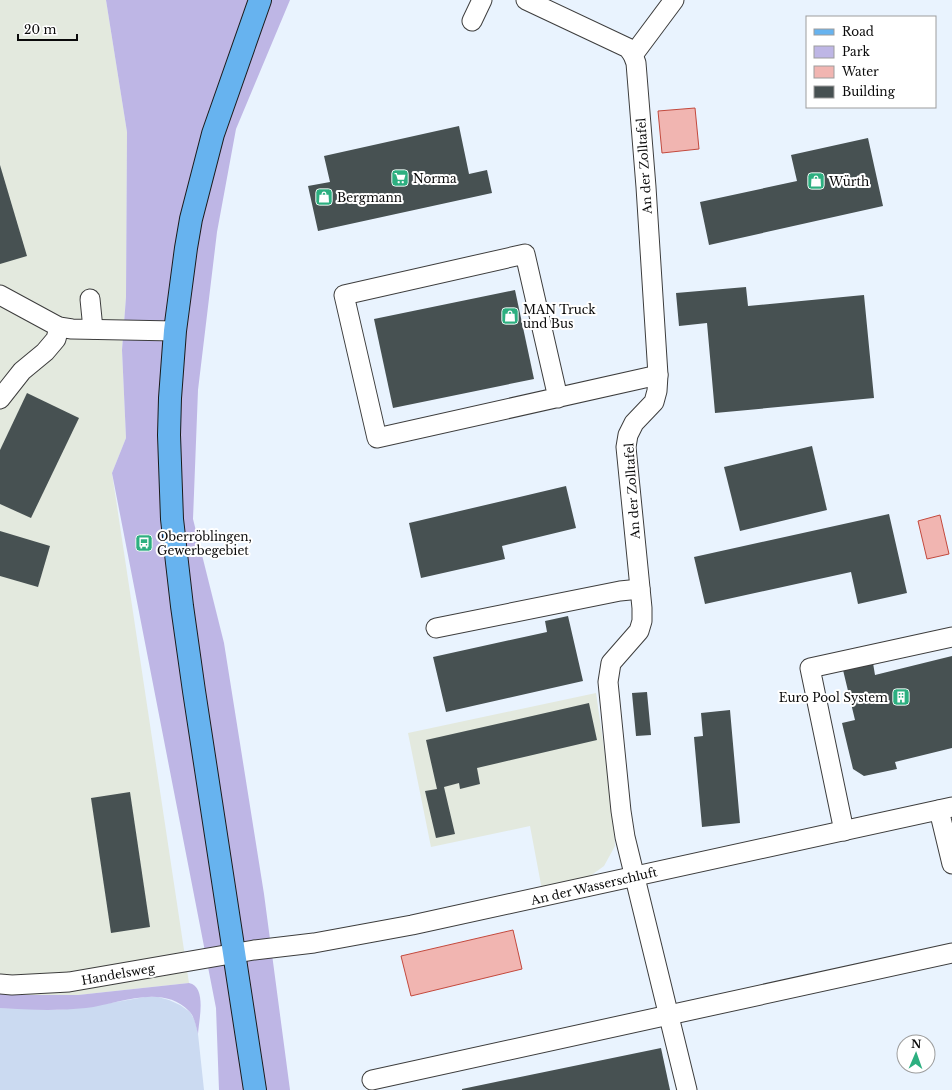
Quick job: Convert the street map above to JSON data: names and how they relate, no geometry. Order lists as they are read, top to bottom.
{
  "streets": {
    "street": ["An der Zolltafel", "An der Wasserschluft", "Handelsweg"]
  },
  "crossings": [
    ["An der Zolltafel", "An der Wasserschluft"],
    ["An der Wasserschluft", "Handelsweg"]
  ],
  "places": {
    "supermarket": ["Norma"],
    "shop": ["Würth", "Bergmann", "MAN Truck und Bus"],
    "bus stop": ["Oberröblingen, Gewerbegebiet"],
    "building": ["Euro Pool System"]
  },
  "legend": [
    "Road",
    "Park",
    "Water",
    "Building"
  ],
  "scale_bar": "20 m",
  "north": "top"
}
